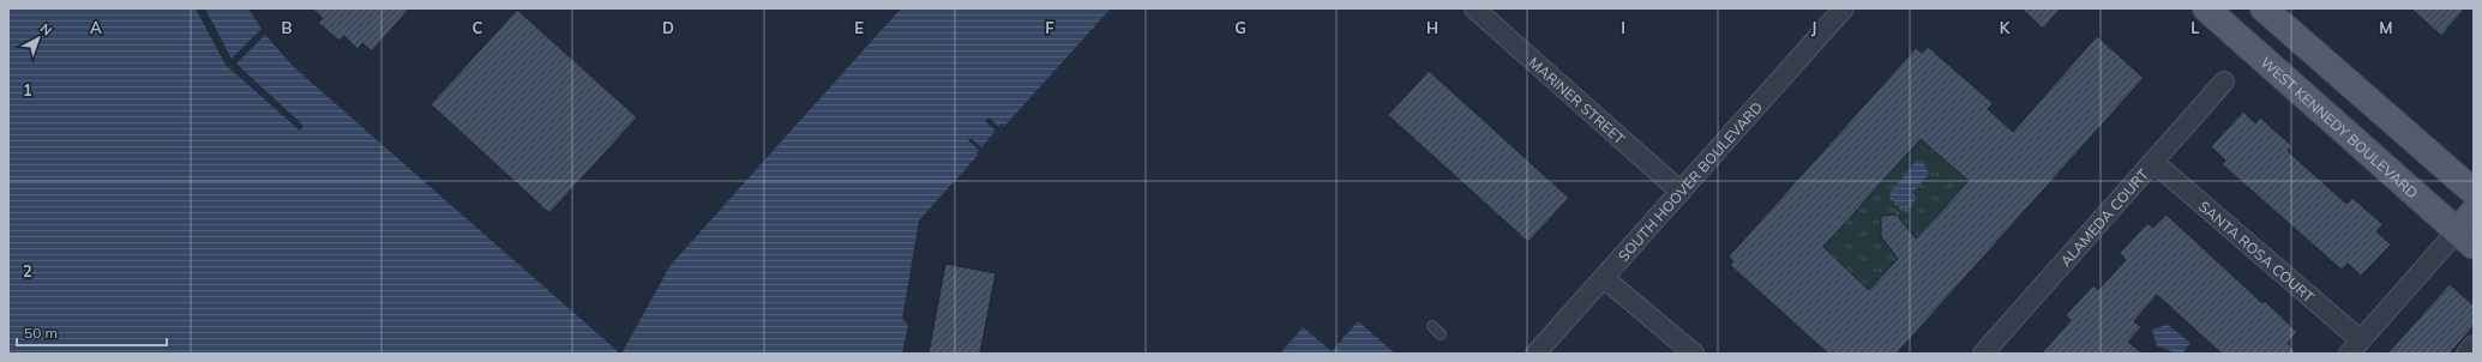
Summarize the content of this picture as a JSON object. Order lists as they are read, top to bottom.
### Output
{
  "streets": {
    "main road": ["WEST KENNEDY BOULEVARD"],
    "street": [
      "MARINER STREET",
      "SOUTH HOOVER BOULEVARD",
      "ALAMEDA COURT",
      "SANTA ROSA COURT"
    ]
  },
  "crossings": [
    ["MARINER STREET", "SOUTH HOOVER BOULEVARD"],
    ["ALAMEDA COURT", "SANTA ROSA COURT"]
  ],
  "scale_bar": "50 m",
  "north": "top right",
  "grid": {
    "columns": [
      "A",
      "B",
      "C",
      "D",
      "E",
      "F",
      "G",
      "H",
      "I",
      "J",
      "K",
      "L",
      "M"
    ],
    "rows": ["1", "2"]
  }
}
